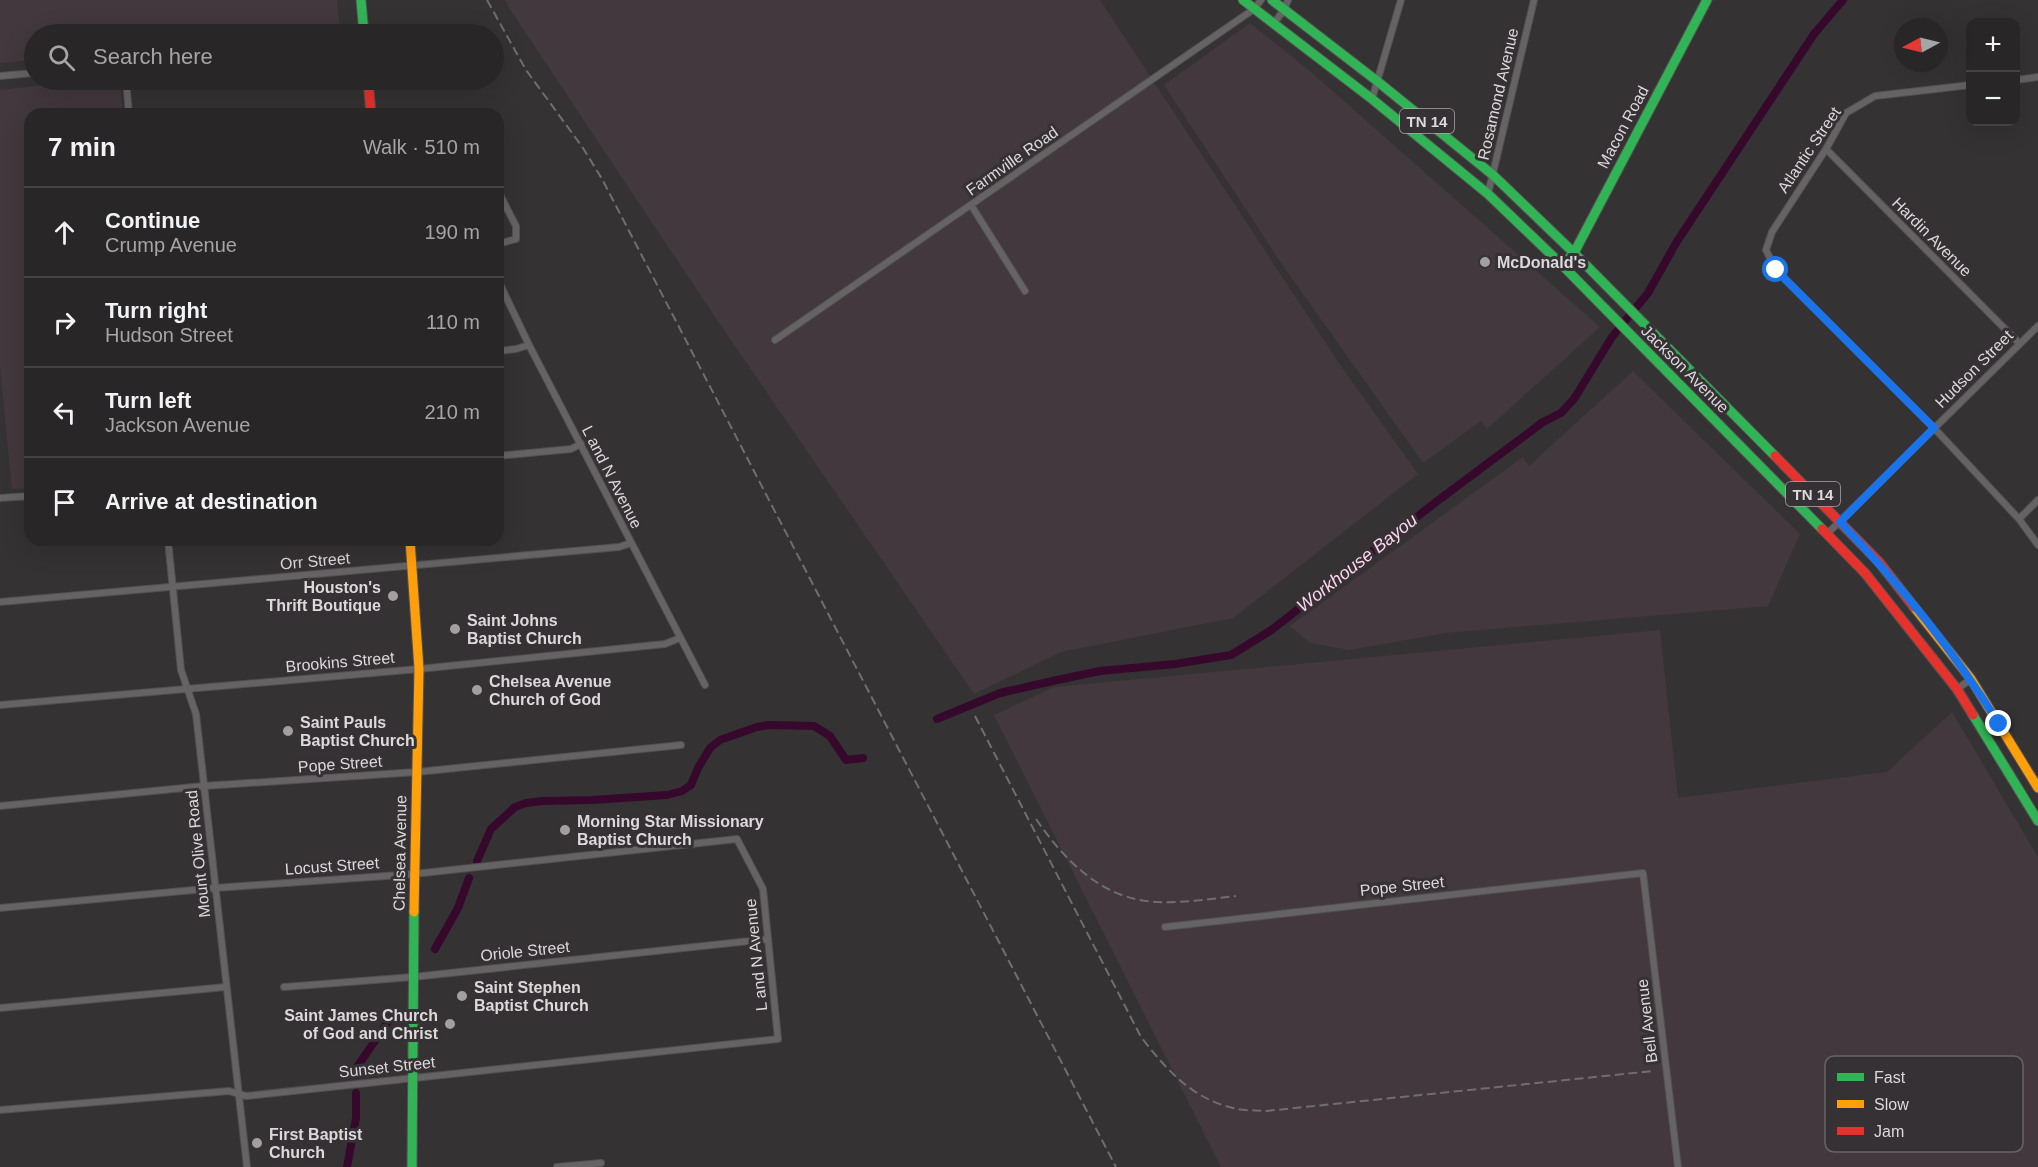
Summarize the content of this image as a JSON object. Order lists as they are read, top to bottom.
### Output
{
  "streets": {
    "main road": [
      "TN 14",
      "Macon Road",
      "Jackson Avenue",
      "Chelsea Avenue"
    ],
    "street": [
      "Rosamond Avenue",
      "Atlantic Street",
      "Farmville Road",
      "Hardin Avenue",
      "Hudson Street",
      "L and N Avenue",
      "Orr Street",
      "Brookins Street",
      "Pope Street",
      "Mount Olive Road",
      "Locust Street",
      "Oriole Street",
      "Bell Avenue",
      "Sunset Street"
    ]
  },
  "crossings": [
    ["Rosamond Avenue", "Jackson Avenue"],
    ["Macon Road", "Jackson Avenue"],
    ["Atlantic Street", "Hardin Avenue"],
    ["Atlantic Street", "Hudson Street"],
    ["Farmville Road", "Jackson Avenue"],
    ["Hardin Avenue", "Hudson Street"],
    ["Jackson Avenue", "Hudson Street"],
    ["L and N Avenue", "Orr Street"],
    ["L and N Avenue", "Brookins Street"],
    ["L and N Avenue", "Locust Street"],
    ["L and N Avenue", "Oriole Street"],
    ["L and N Avenue", "Sunset Street"],
    ["Orr Street", "Chelsea Avenue"],
    ["Orr Street", "Mount Olive Road"],
    ["Brookins Street", "Chelsea Avenue"],
    ["Brookins Street", "Mount Olive Road"],
    ["Pope Street", "Chelsea Avenue"],
    ["Pope Street", "Mount Olive Road"],
    ["Pope Street", "Bell Avenue"],
    ["Chelsea Avenue", "Locust Street"],
    ["Chelsea Avenue", "Oriole Street"],
    ["Chelsea Avenue", "Sunset Street"],
    ["Mount Olive Road", "Locust Street"],
    ["Mount Olive Road", "Sunset Street"]
  ],
  "water": ["Workhouse Bayou"],
  "places": [
    "McDonald's",
    "Houston's Thrift Boutique",
    "Saint Johns Baptist Church",
    "Chelsea Avenue Church of God",
    "Saint Pauls Baptist Church",
    "Morning Star Missionary Baptist Church",
    "Saint Stephen Baptist Church",
    "Saint James Church of God and Christ",
    "First Baptist Church"
  ],
  "legend": ["Fast", "Slow", "Jam"],
  "north": "left",
  "page": {
    "map_buttons": ["+", "−"],
    "search": "Search here",
    "heading": ["7 min", "Walk · 510 m"],
    "list": [
      ["Continue", "Crump Avenue", "190 m"],
      ["Turn right", "Hudson Street", "110 m"],
      ["Turn left", "Jackson Avenue", "210 m"],
      "Arrive at destination"
    ]
  }
}
